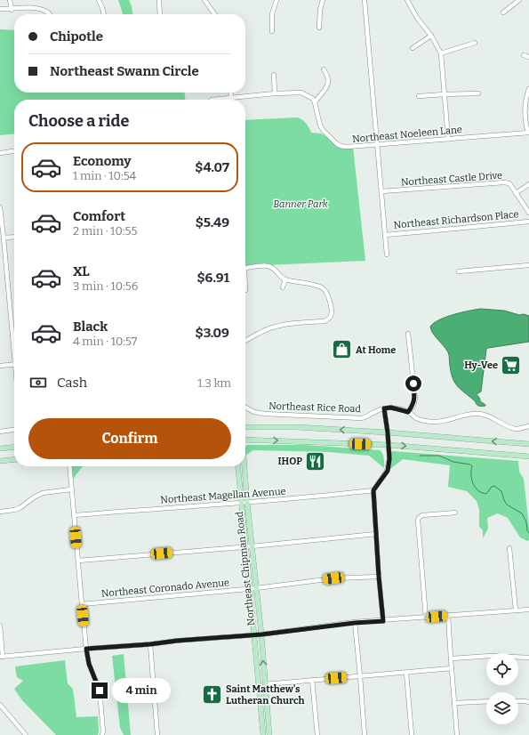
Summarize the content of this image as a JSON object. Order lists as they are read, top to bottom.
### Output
{
  "streets": {
    "main road": ["Northeast Chipman Road"],
    "street": [
      "Northeast Noeleen Lane",
      "Northeast Castle Drive",
      "Northeast Richardson Place",
      "Northeast Rice Road",
      "Northeast Magellan Avenue",
      "Northeast Coronado Avenue"
    ]
  },
  "crossings": [
    ["Northeast Magellan Avenue", "Northeast Chipman Road"],
    ["Northeast Chipman Road", "Northeast Coronado Avenue"]
  ],
  "parks": ["Banner Park"],
  "places": {
    "shop": ["At Home"],
    "supermarket": ["Hy-Vee"],
    "restaurant": ["IHOP"],
    "church": ["Saint Matthew's Lutheran Church"]
  },
  "page": {
    "banner": ["Chipotle", "Northeast Swann Circle"],
    "heading": "Choose a ride",
    "list": [
      {
        "name": "Economy",
        "note": "1 min · 10:54",
        "value": "$4.07"
      },
      {
        "name": "Comfort",
        "note": "2 min · 10:55",
        "value": "$5.49"
      },
      {
        "name": "XL",
        "note": "3 min · 10:56",
        "value": "$6.91"
      },
      {
        "name": "Black",
        "note": "4 min · 10:57",
        "value": "$3.09"
      }
    ],
    "pay": ["Cash", "1.3 km"],
    "buttons": "Confirm",
    "bubble": "4 min"
  }
}
